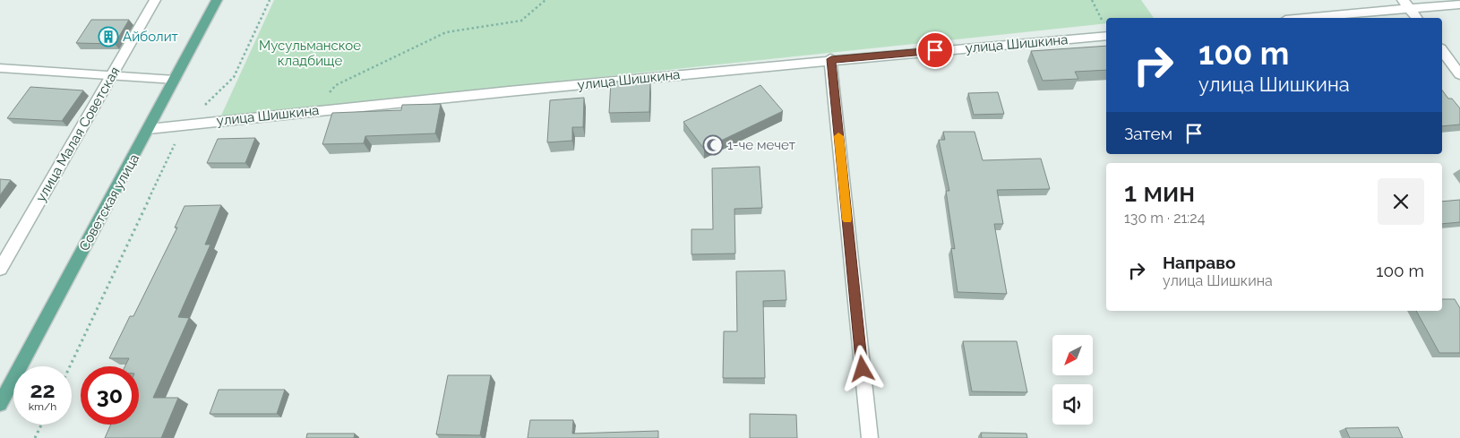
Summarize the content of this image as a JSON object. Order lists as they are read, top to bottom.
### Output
{
  "streets": {
    "main road": ["Советская улица"],
    "street": ["улица Шишкина", "улица Малая Советская"]
  },
  "crossings": [
    ["улица Шишкина", "Советская улица"]
  ],
  "parks": ["Мусульманское кладбище"],
  "places": {
    "building": ["Айболит"],
    "mosque": ["1-че мечет"]
  },
  "north": "bottom left",
  "page": {
    "turn": ["100 m", "улица Шишкина"],
    "then": "Затем",
    "heading": ["1 мин", "130 m · 21:24"],
    "list": [
      {
        "name": "Направо",
        "note": "улица Шишкина",
        "value": "100 m"
      }
    ],
    "speed": "22 km/h",
    "limit": "30"
  }
}
